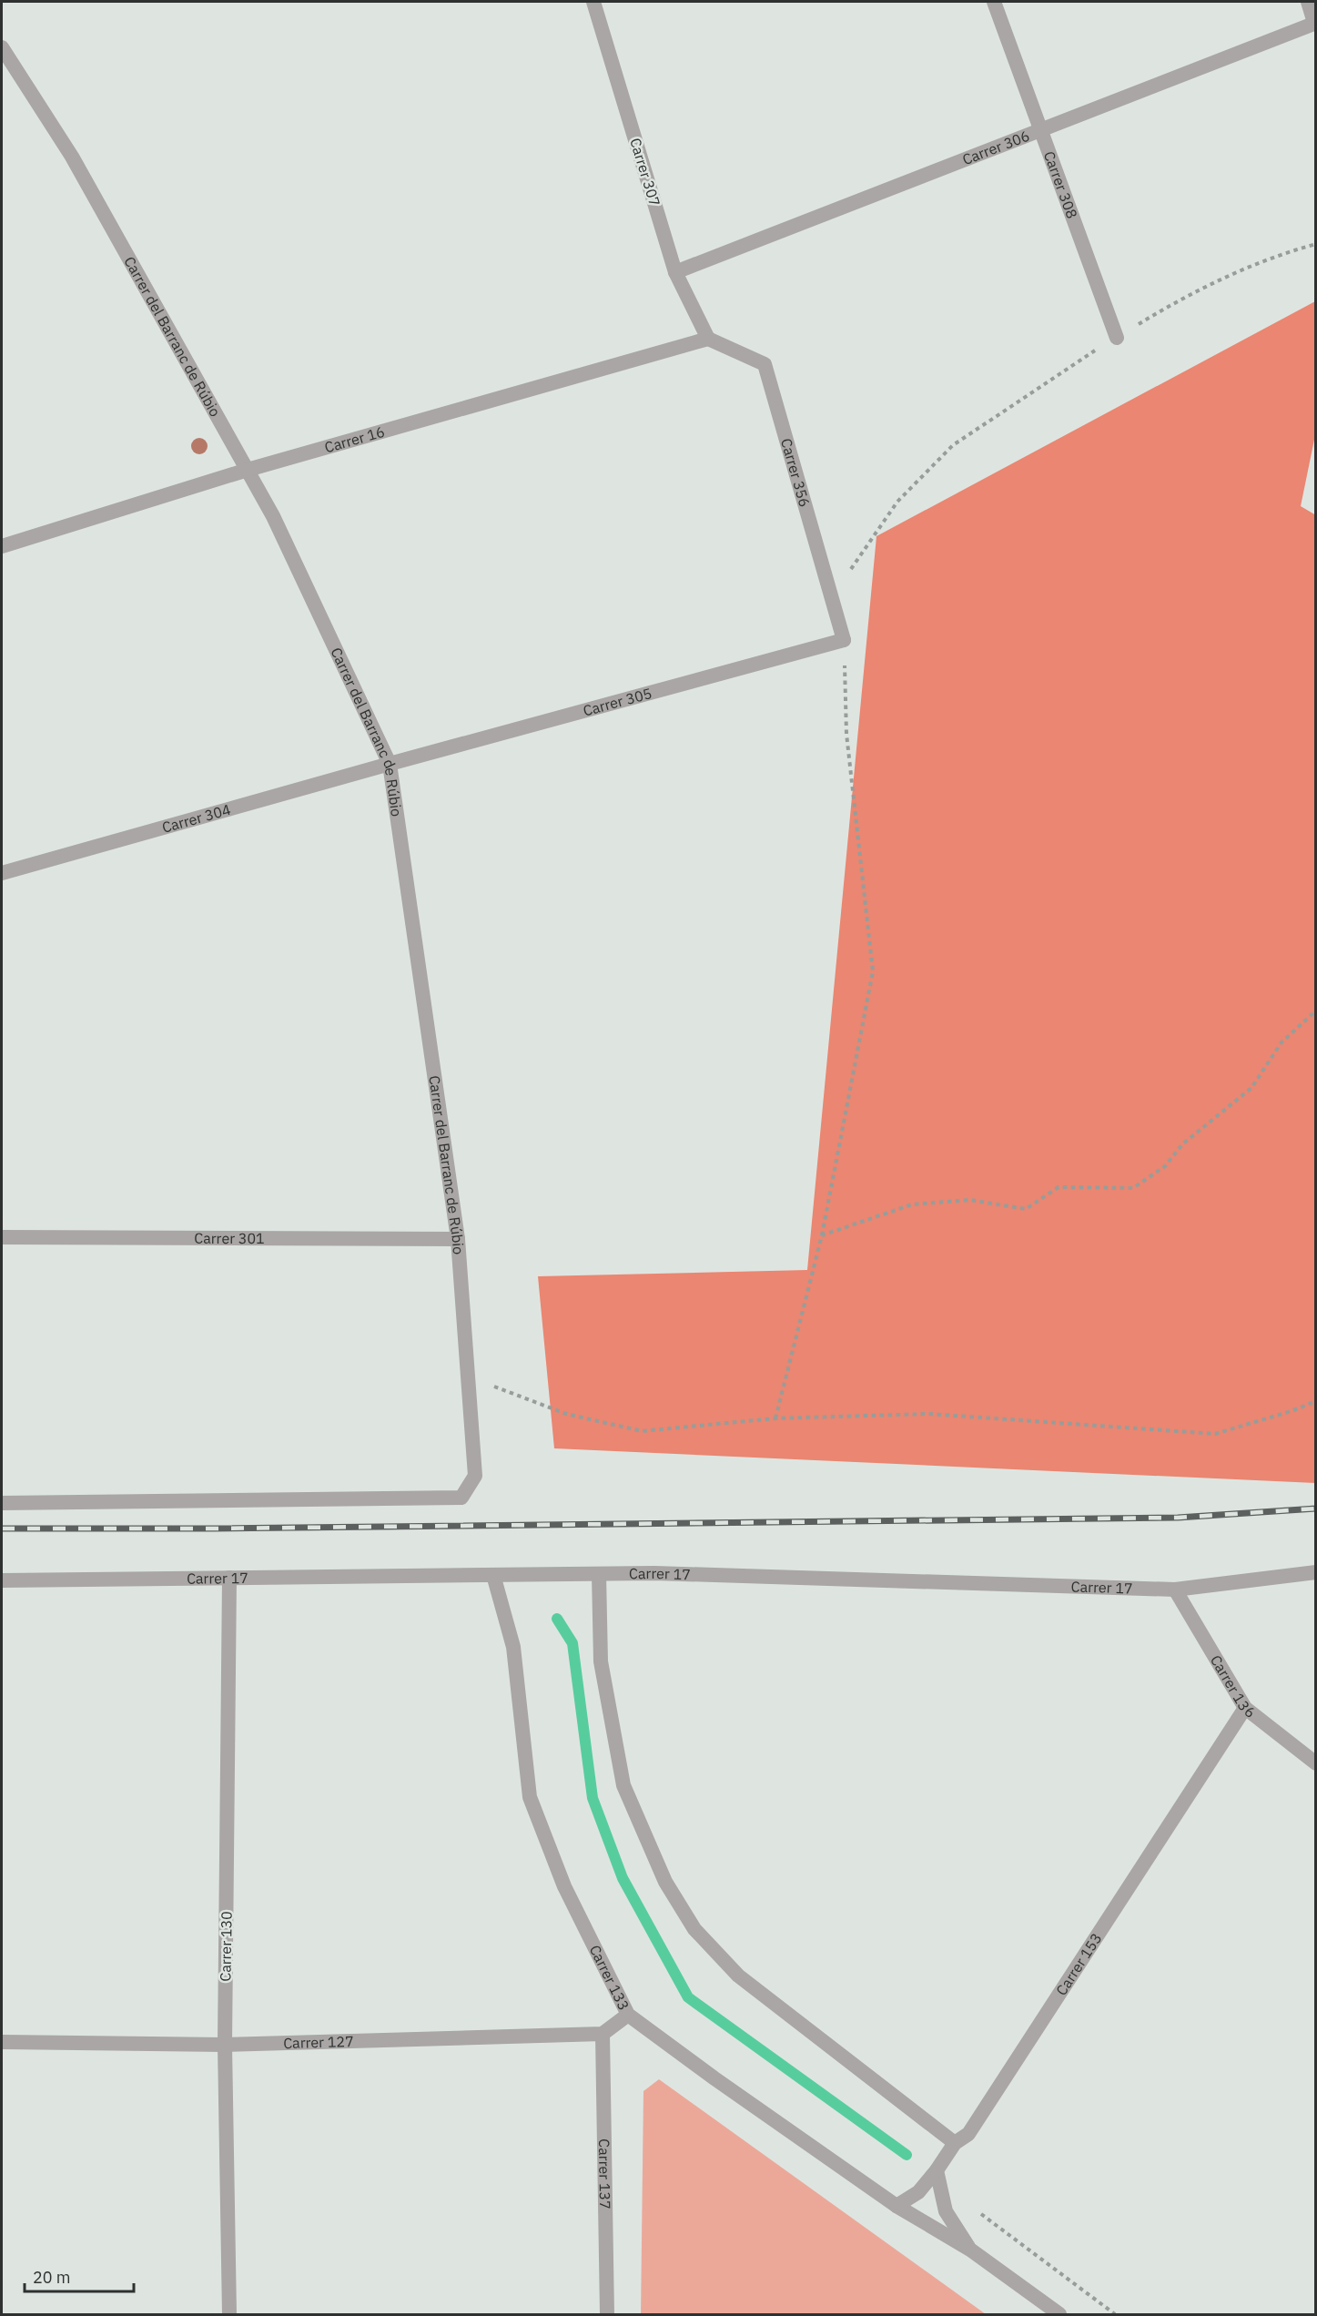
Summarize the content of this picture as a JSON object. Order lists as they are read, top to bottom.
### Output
{
  "streets": {
    "street": [
      "Carrer 306",
      "Carrer 307",
      "Carrer 308",
      "Carrer del Barranc de Rúbio",
      "Carrer 16",
      "Carrer 356",
      "Carrer 305",
      "Carrer 304",
      "Carrer 301",
      "Carrer 17",
      "Carrer 136",
      "Carrer 130",
      "Carrer 153",
      "Carrer 133",
      "Carrer 127",
      "Carrer 137"
    ]
  },
  "crossings": [
    ["Carrer 306", "Carrer 307"],
    ["Carrer 306", "Carrer 308"],
    ["Carrer 307", "Carrer 16"],
    ["Carrer 307", "Carrer 356"],
    ["Carrer del Barranc de Rúbio", "Carrer 16"],
    ["Carrer del Barranc de Rúbio", "Carrer 305"],
    ["Carrer del Barranc de Rúbio", "Carrer 304"],
    ["Carrer del Barranc de Rúbio", "Carrer 301"],
    ["Carrer 16", "Carrer 356"],
    ["Carrer 356", "Carrer 305"],
    ["Carrer 305", "Carrer 304"],
    ["Carrer 17", "Carrer 136"],
    ["Carrer 17", "Carrer 130"],
    ["Carrer 17", "Carrer 133"],
    ["Carrer 136", "Carrer 153"],
    ["Carrer 130", "Carrer 127"],
    ["Carrer 153", "Carrer 133"],
    ["Carrer 127", "Carrer 137"]
  ],
  "scale_bar": "20 m"
}
